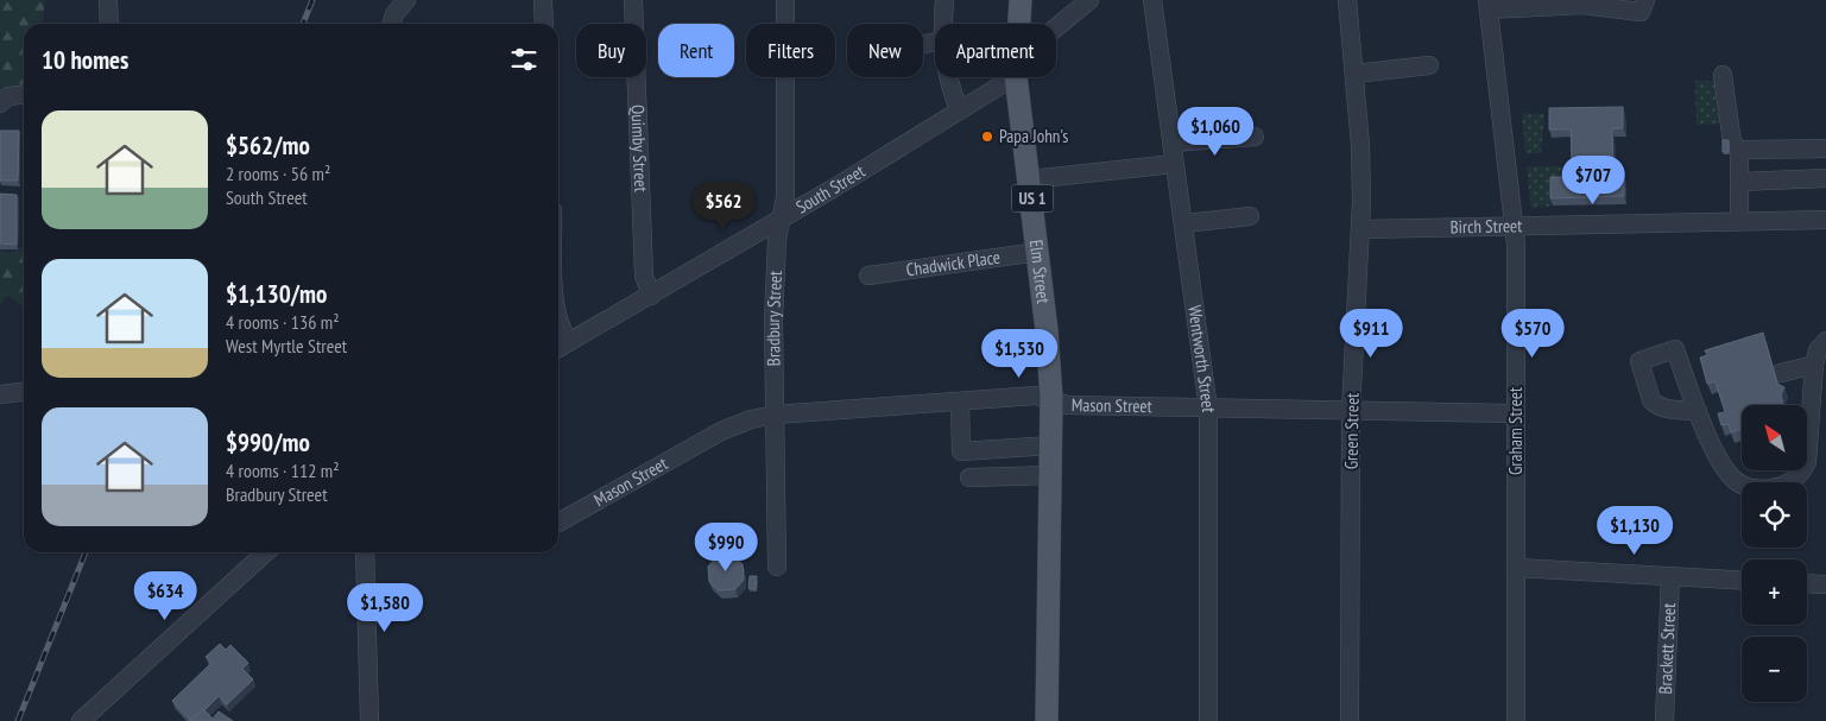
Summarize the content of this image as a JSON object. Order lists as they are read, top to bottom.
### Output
{
  "streets": {
    "main road": ["US 1", "Elm Street"],
    "street": [
      "Quimby Street",
      "South Street",
      "Birch Street",
      "Chadwick Place",
      "Bradbury Street",
      "Wentworth Street",
      "Mason Street",
      "Green Street",
      "Graham Street",
      "Brackett Street"
    ]
  },
  "crossings": [
    ["Quimby Street", "South Street"],
    ["South Street", "Bradbury Street"],
    ["Birch Street", "Green Street"],
    ["Birch Street", "Graham Street"],
    ["Chadwick Place", "Elm Street"],
    ["Elm Street", "Mason Street"],
    ["Bradbury Street", "Mason Street"],
    ["Wentworth Street", "Mason Street"],
    ["Mason Street", "Green Street"],
    ["Mason Street", "Graham Street"]
  ],
  "places": ["Papa John's"],
  "north": "top left",
  "page": {
    "chip": [
      "Buy",
      "Rent",
      "Filters",
      "New",
      "Apartment"
    ],
    "heading": "10 homes",
    "list": [
      {
        "name": "$562/mo",
        "note": "2 rooms · 56 m² · South Street"
      },
      {
        "name": "$1,130/mo",
        "note": "4 rooms · 136 m² · West Myrtle Street"
      },
      {
        "name": "$990/mo",
        "note": "4 rooms · 112 m² · Bradbury Street"
      }
    ],
    "price": [
      "$1,060",
      "$707",
      "$562",
      "$911",
      "$570",
      "$1,530",
      "$1,130",
      "$990",
      "$634",
      "$1,580"
    ],
    "map_buttons": ["+", "−"]
  }
}
